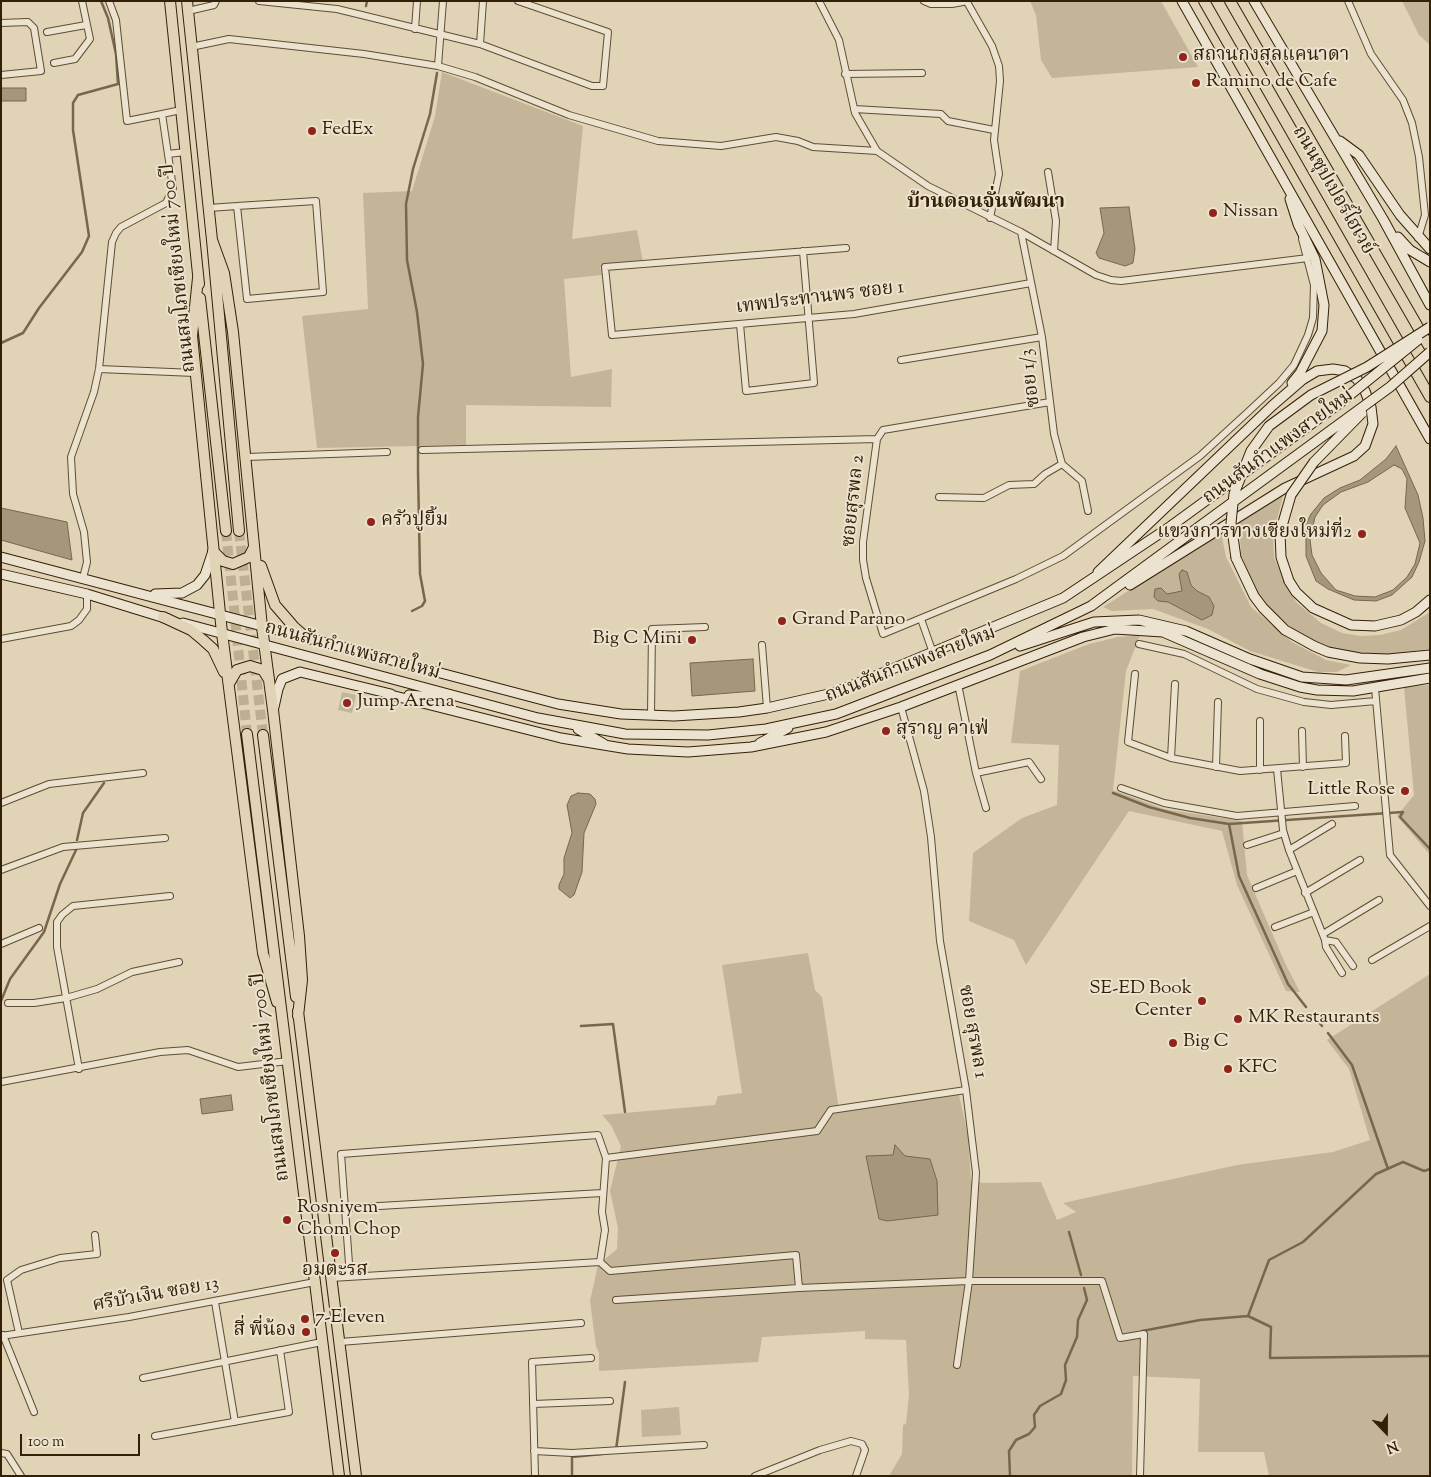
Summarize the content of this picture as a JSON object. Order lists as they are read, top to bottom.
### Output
{
  "streets": {
    "main road": ["ถนนซุปเปอร์ไฮเวย์", "ถนนสมโภชเชียงใหม่ 700 ปี", "ถนนสันกำแพงสายใหม่"],
    "street": [
      "เทพประทานพร ซอย 1",
      "ซอย 1/3",
      "ซอยสุรพล 2",
      "ซอย สุรพล 1",
      "ศรีบัวเงิน ซอย 13"
    ]
  },
  "crossings": [
    ["ถนนสมโภชเชียงใหม่ 700 ปี", "ศรีบัวเงิน ซอย 13"],
    ["เทพประทานพร ซอย 1", "ซอย 1/3"],
    ["ซอย 1/3", "ซอยสุรพล 2"]
  ],
  "districts": ["บ้านดอนจั่นพัฒนา"],
  "places": [
    "สถานกงสุลแคนาดา",
    "Ramino de Cafe",
    "FedEx",
    "Nissan",
    "ครัวปูยิ้ม",
    "แขวงการทางเชียงใหม่ที่2",
    "Grand Parano",
    "Big C Mini",
    "Jump Arena",
    "สุราญ คาเฟ่",
    "Little Rose",
    "SE-ED Book Center",
    "MK Restaurants",
    "Big C",
    "KFC",
    "Rosniyem Chom Chop",
    "อมตะรส",
    "7-Eleven",
    "สี่ พี่น้อง"
  ],
  "scale_bar": "100 m",
  "north": "bottom"
}
